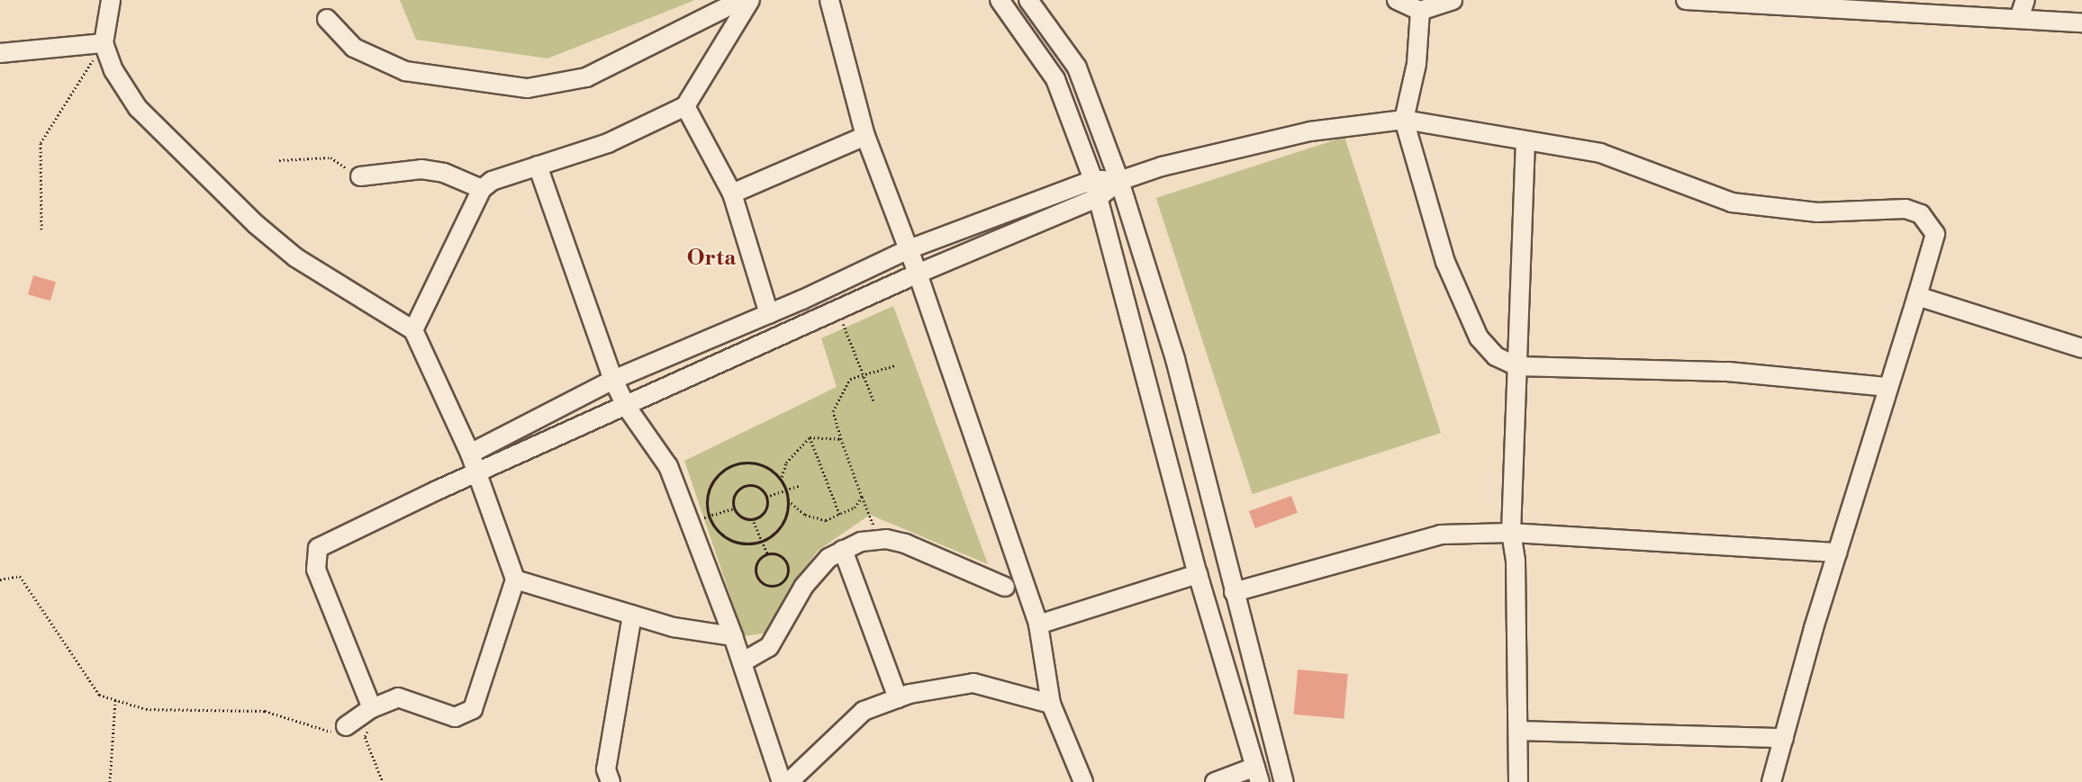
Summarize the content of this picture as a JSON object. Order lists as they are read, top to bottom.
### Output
{
  "districts": ["Orta"]
}
